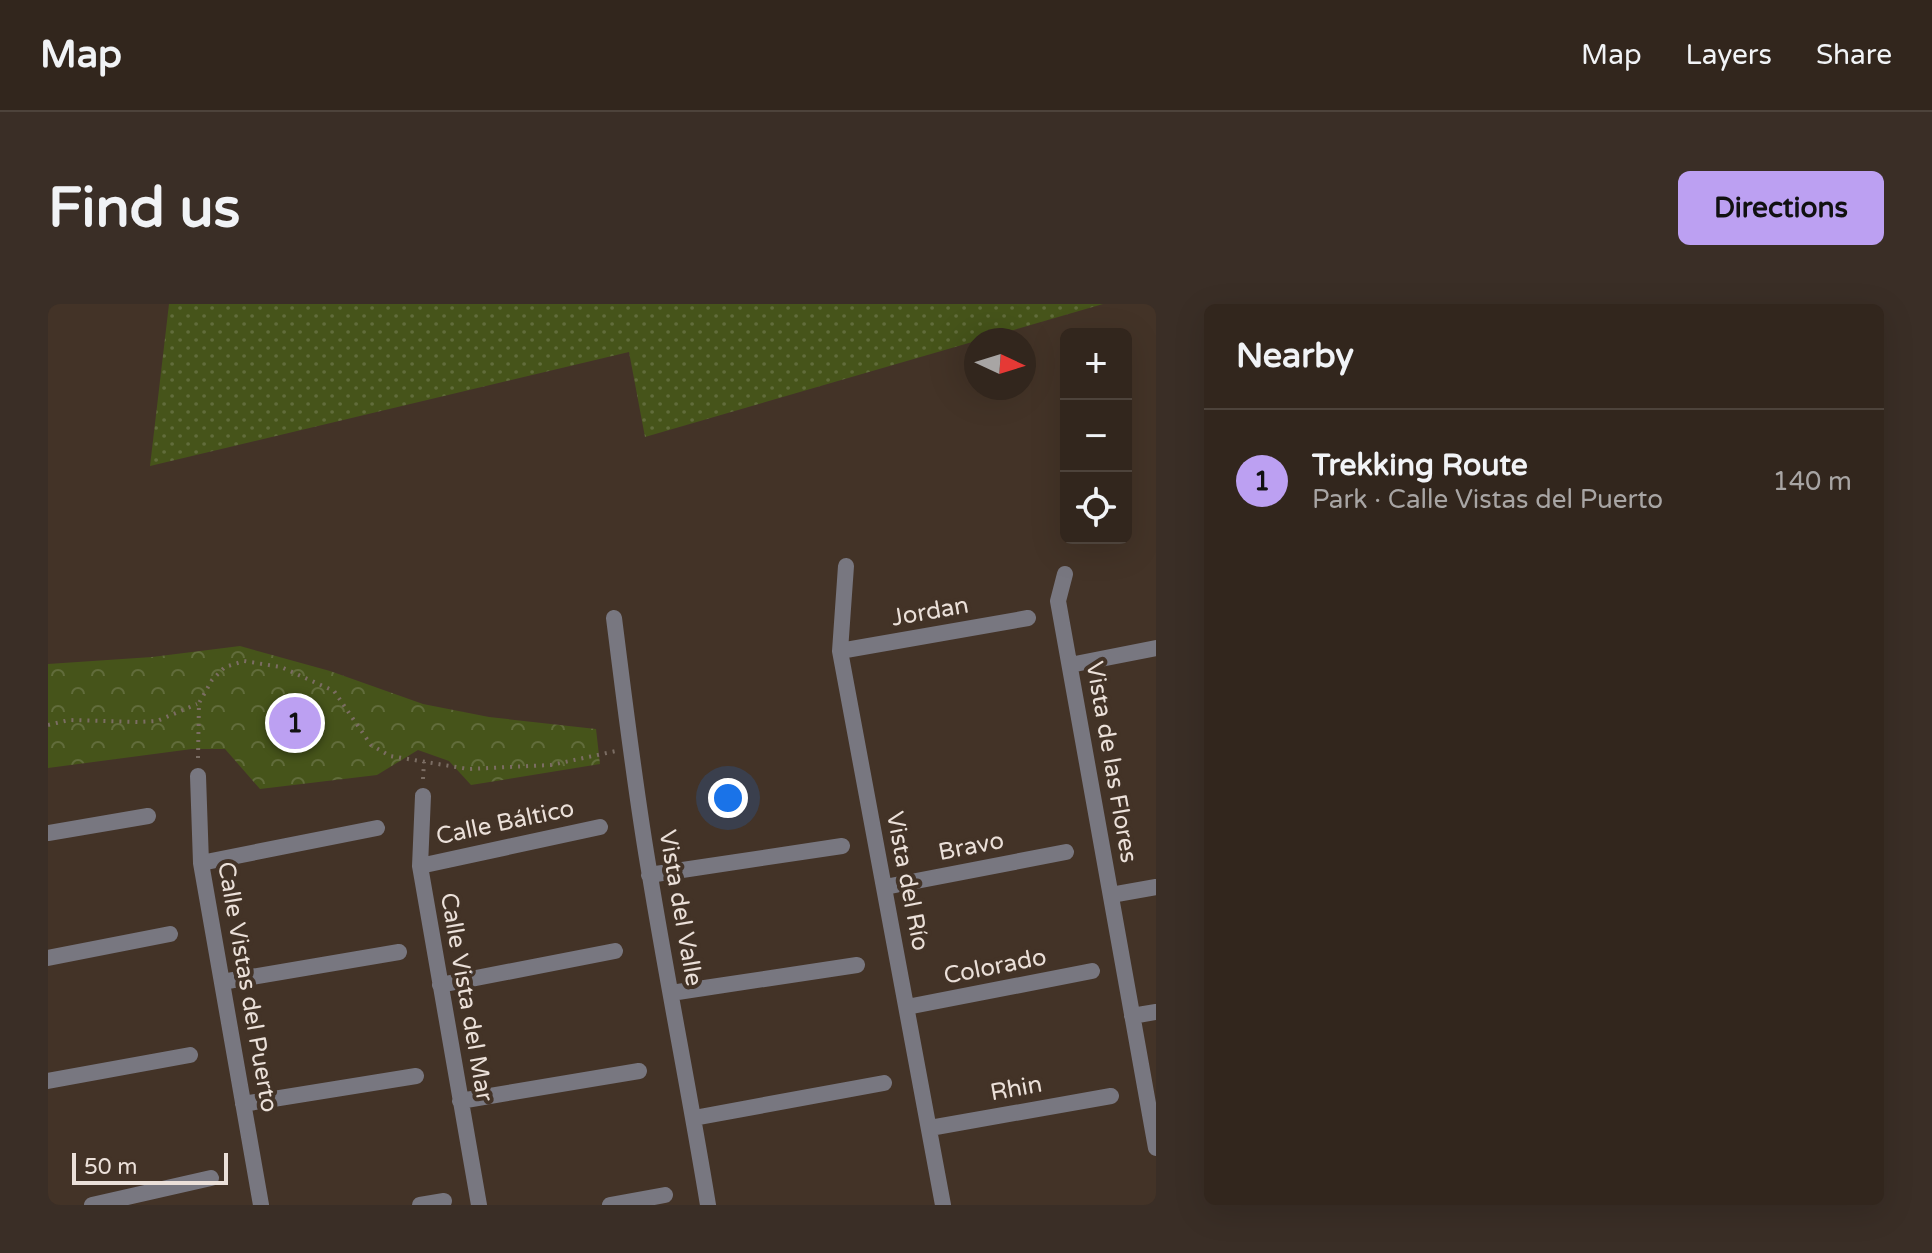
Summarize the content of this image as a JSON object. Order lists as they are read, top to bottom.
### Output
{
  "streets": {
    "street": [
      "Jordan",
      "Vista de las Flores",
      "Calle Báltico",
      "Bravo",
      "Vista del Río",
      "Vista del Valle",
      "Colorado",
      "Calle Vistas del Puerto",
      "Calle Vista del Mar",
      "Rhin"
    ]
  },
  "crossings": [
    ["Jordan", "Vista del Río"],
    ["Calle Báltico", "Calle Vista del Mar"],
    ["Bravo", "Vista del Río"],
    ["Vista del Río", "Colorado"],
    ["Vista del Río", "Rhin"]
  ],
  "scale_bar": "50 m",
  "north": "right",
  "page": {
    "header": "Map",
    "nav": ["Map", "Layers", "Share"],
    "buttons": "Directions",
    "title": "Find us",
    "heading": "Nearby",
    "map_buttons": ["+", "−"],
    "list": [
      {
        "mark": "1",
        "name": "Trekking Route",
        "note": "Park · Calle Vistas del Puerto",
        "value": "140 m"
      }
    ],
    "pins": "1",
    "scale": "50 m"
  }
}
